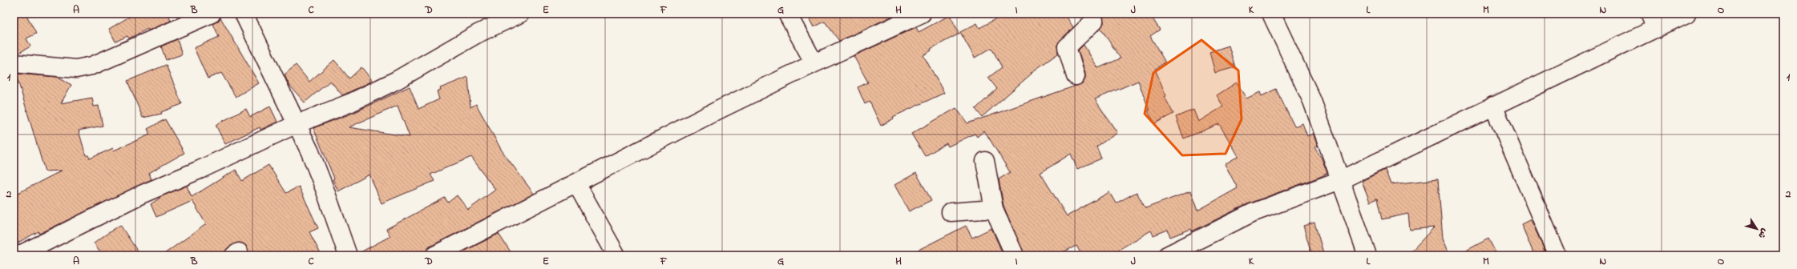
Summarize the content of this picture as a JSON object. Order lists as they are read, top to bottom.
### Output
{
  "north": "bottom right",
  "grid": {
    "columns": [
      "A",
      "B",
      "C",
      "D",
      "E",
      "F",
      "G",
      "H",
      "I",
      "J",
      "K",
      "L",
      "M",
      "N",
      "O"
    ],
    "rows": ["1", "2"]
  }
}
